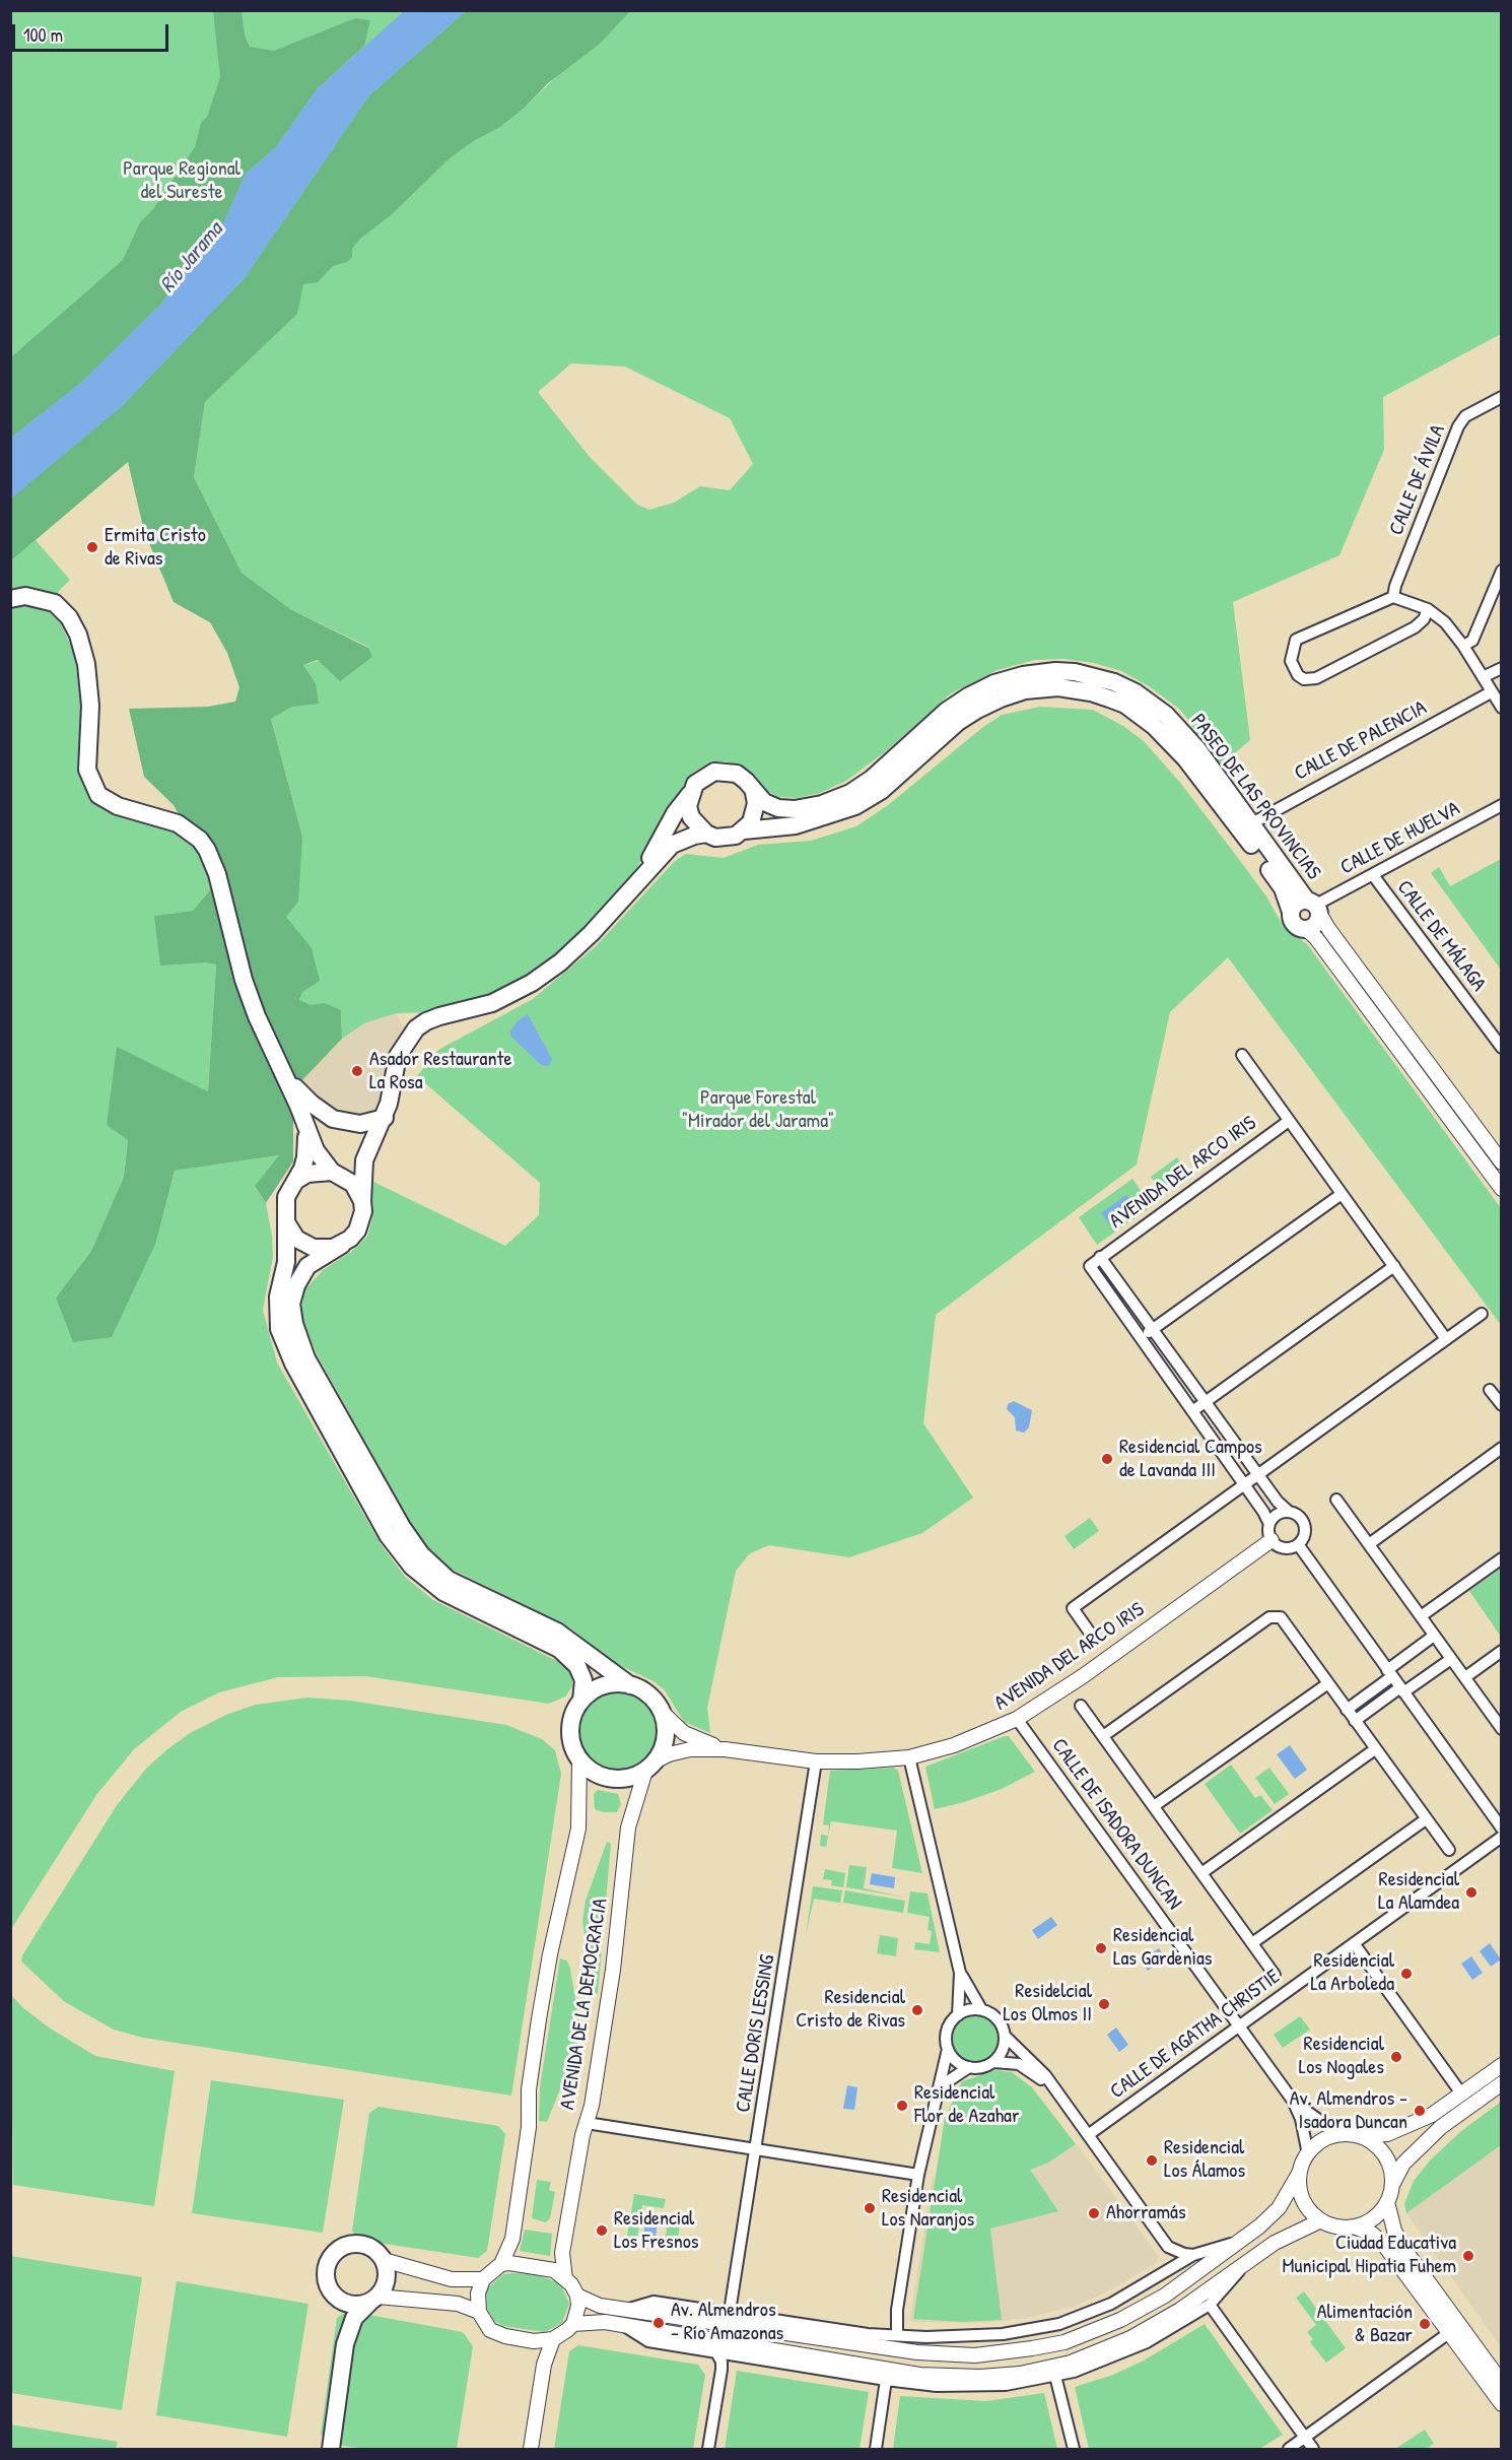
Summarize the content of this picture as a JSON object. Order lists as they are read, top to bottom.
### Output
{
  "streets": {
    "main road": ["PASEO DE LAS PROVINCIAS"],
    "street": [
      "CALLE DE ÁVILA",
      "CALLE DE PALENCIA",
      "CALLE DE HUELVA",
      "CALLE DE MÁLAGA",
      "AVENIDA DEL ARCO IRIS",
      "CALLE DE ISADORA DUNCAN",
      "AVENIDA DE LA DEMOCRACIA",
      "CALLE DORIS LESSING",
      "CALLE DE AGATHA CHRISTIE"
    ]
  },
  "crossings": [
    ["CALLE DE PALENCIA", "PASEO DE LAS PROVINCIAS"],
    ["PASEO DE LAS PROVINCIAS", "CALLE DE HUELVA"],
    ["CALLE DE HUELVA", "CALLE DE MÁLAGA"],
    ["AVENIDA DEL ARCO IRIS", "CALLE DE ISADORA DUNCAN"],
    ["AVENIDA DEL ARCO IRIS", "AVENIDA DE LA DEMOCRACIA"],
    ["AVENIDA DEL ARCO IRIS", "CALLE DORIS LESSING"],
    ["CALLE DE ISADORA DUNCAN", "CALLE DE AGATHA CHRISTIE"]
  ],
  "water": ["Río Jarama"],
  "parks": ["Parque Regional del Sureste", "Parque Forestal \"Mirador del Jarama\""],
  "places": [
    "Ermita Cristo de Rivas",
    "Asador Restaurante La Rosa",
    "Residencial Campos de Lavanda III",
    "Residencial La Alamdea",
    "Residencial Las Gardenias",
    "Residencial La Arboleda",
    "Residelcial Los Olmos II",
    "Residencial Cristo de Rivas",
    "Residencial Los Nogales",
    "Residencial Flor de Azahar",
    "Av. Almendros - Isadora Duncan",
    "Residencial Los Álamos",
    "Residencial Los Naranjos",
    "Ahorramás",
    "Residencial Los Fresnos",
    "Ciudad Educativa Municipal Hipatia Fuhem",
    "Av. Almendros - Río Amazonas",
    "Alimentación & Bazar"
  ],
  "scale_bar": "100 m"
}
